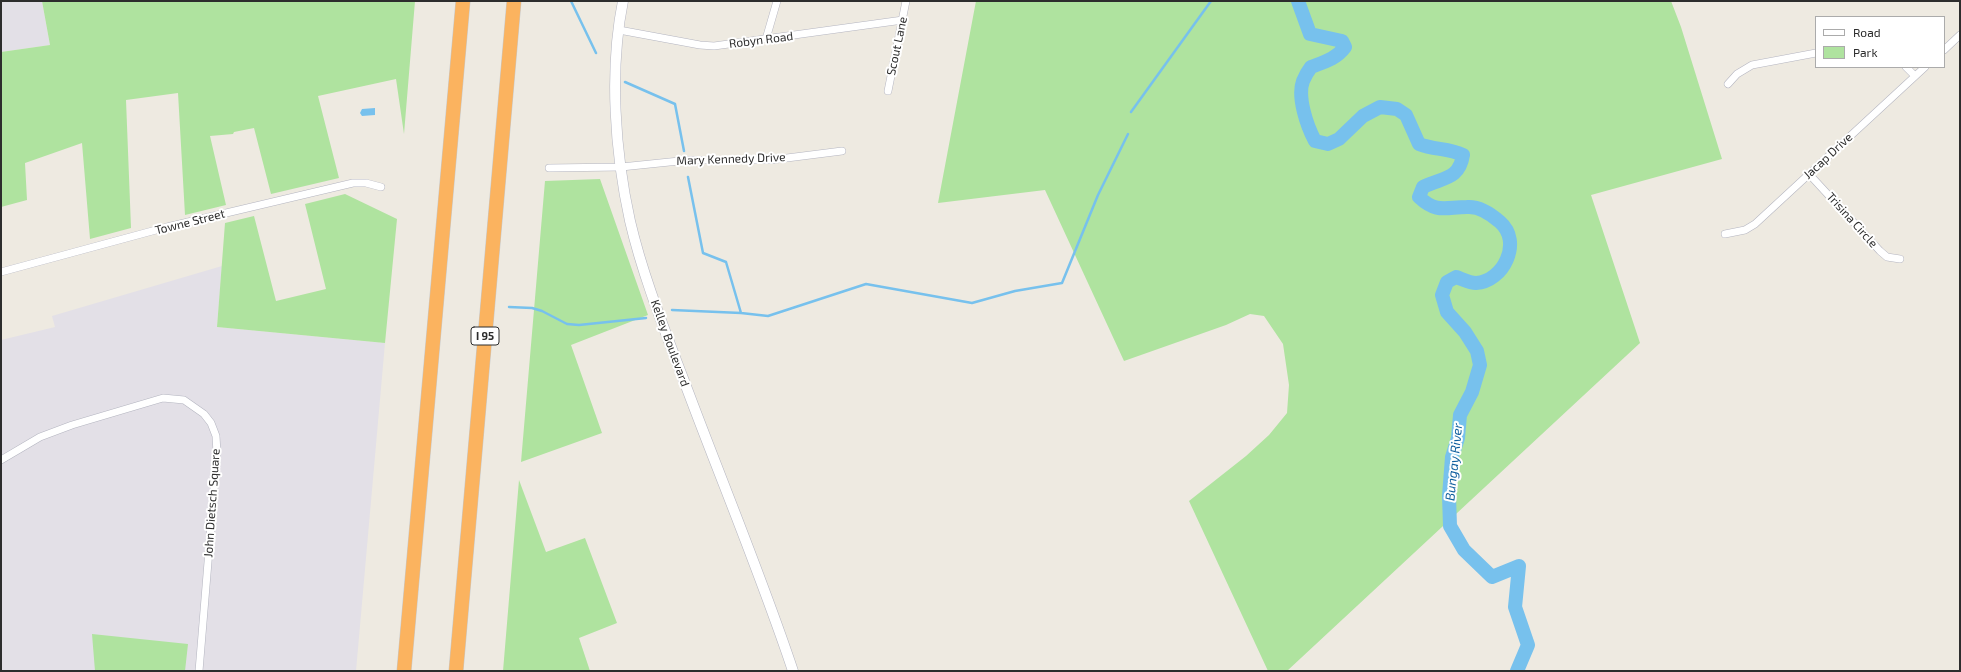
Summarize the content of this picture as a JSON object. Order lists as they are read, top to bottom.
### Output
{
  "streets": {
    "highway": ["I 95"],
    "main road": ["Kelley Boulevard"],
    "street": [
      "Robyn Road",
      "Scout Lane",
      "Jacap Drive",
      "Mary Kennedy Drive",
      "Trisina Circle",
      "Towne Street",
      "John Dietsch Square"
    ]
  },
  "crossings": [
    ["Robyn Road", "Scout Lane"],
    ["Robyn Road", "Kelley Boulevard"],
    ["Jacap Drive", "Trisina Circle"],
    ["Mary Kennedy Drive", "Kelley Boulevard"]
  ],
  "water": ["Bungay River"],
  "legend": ["Road", "Park"]
}
